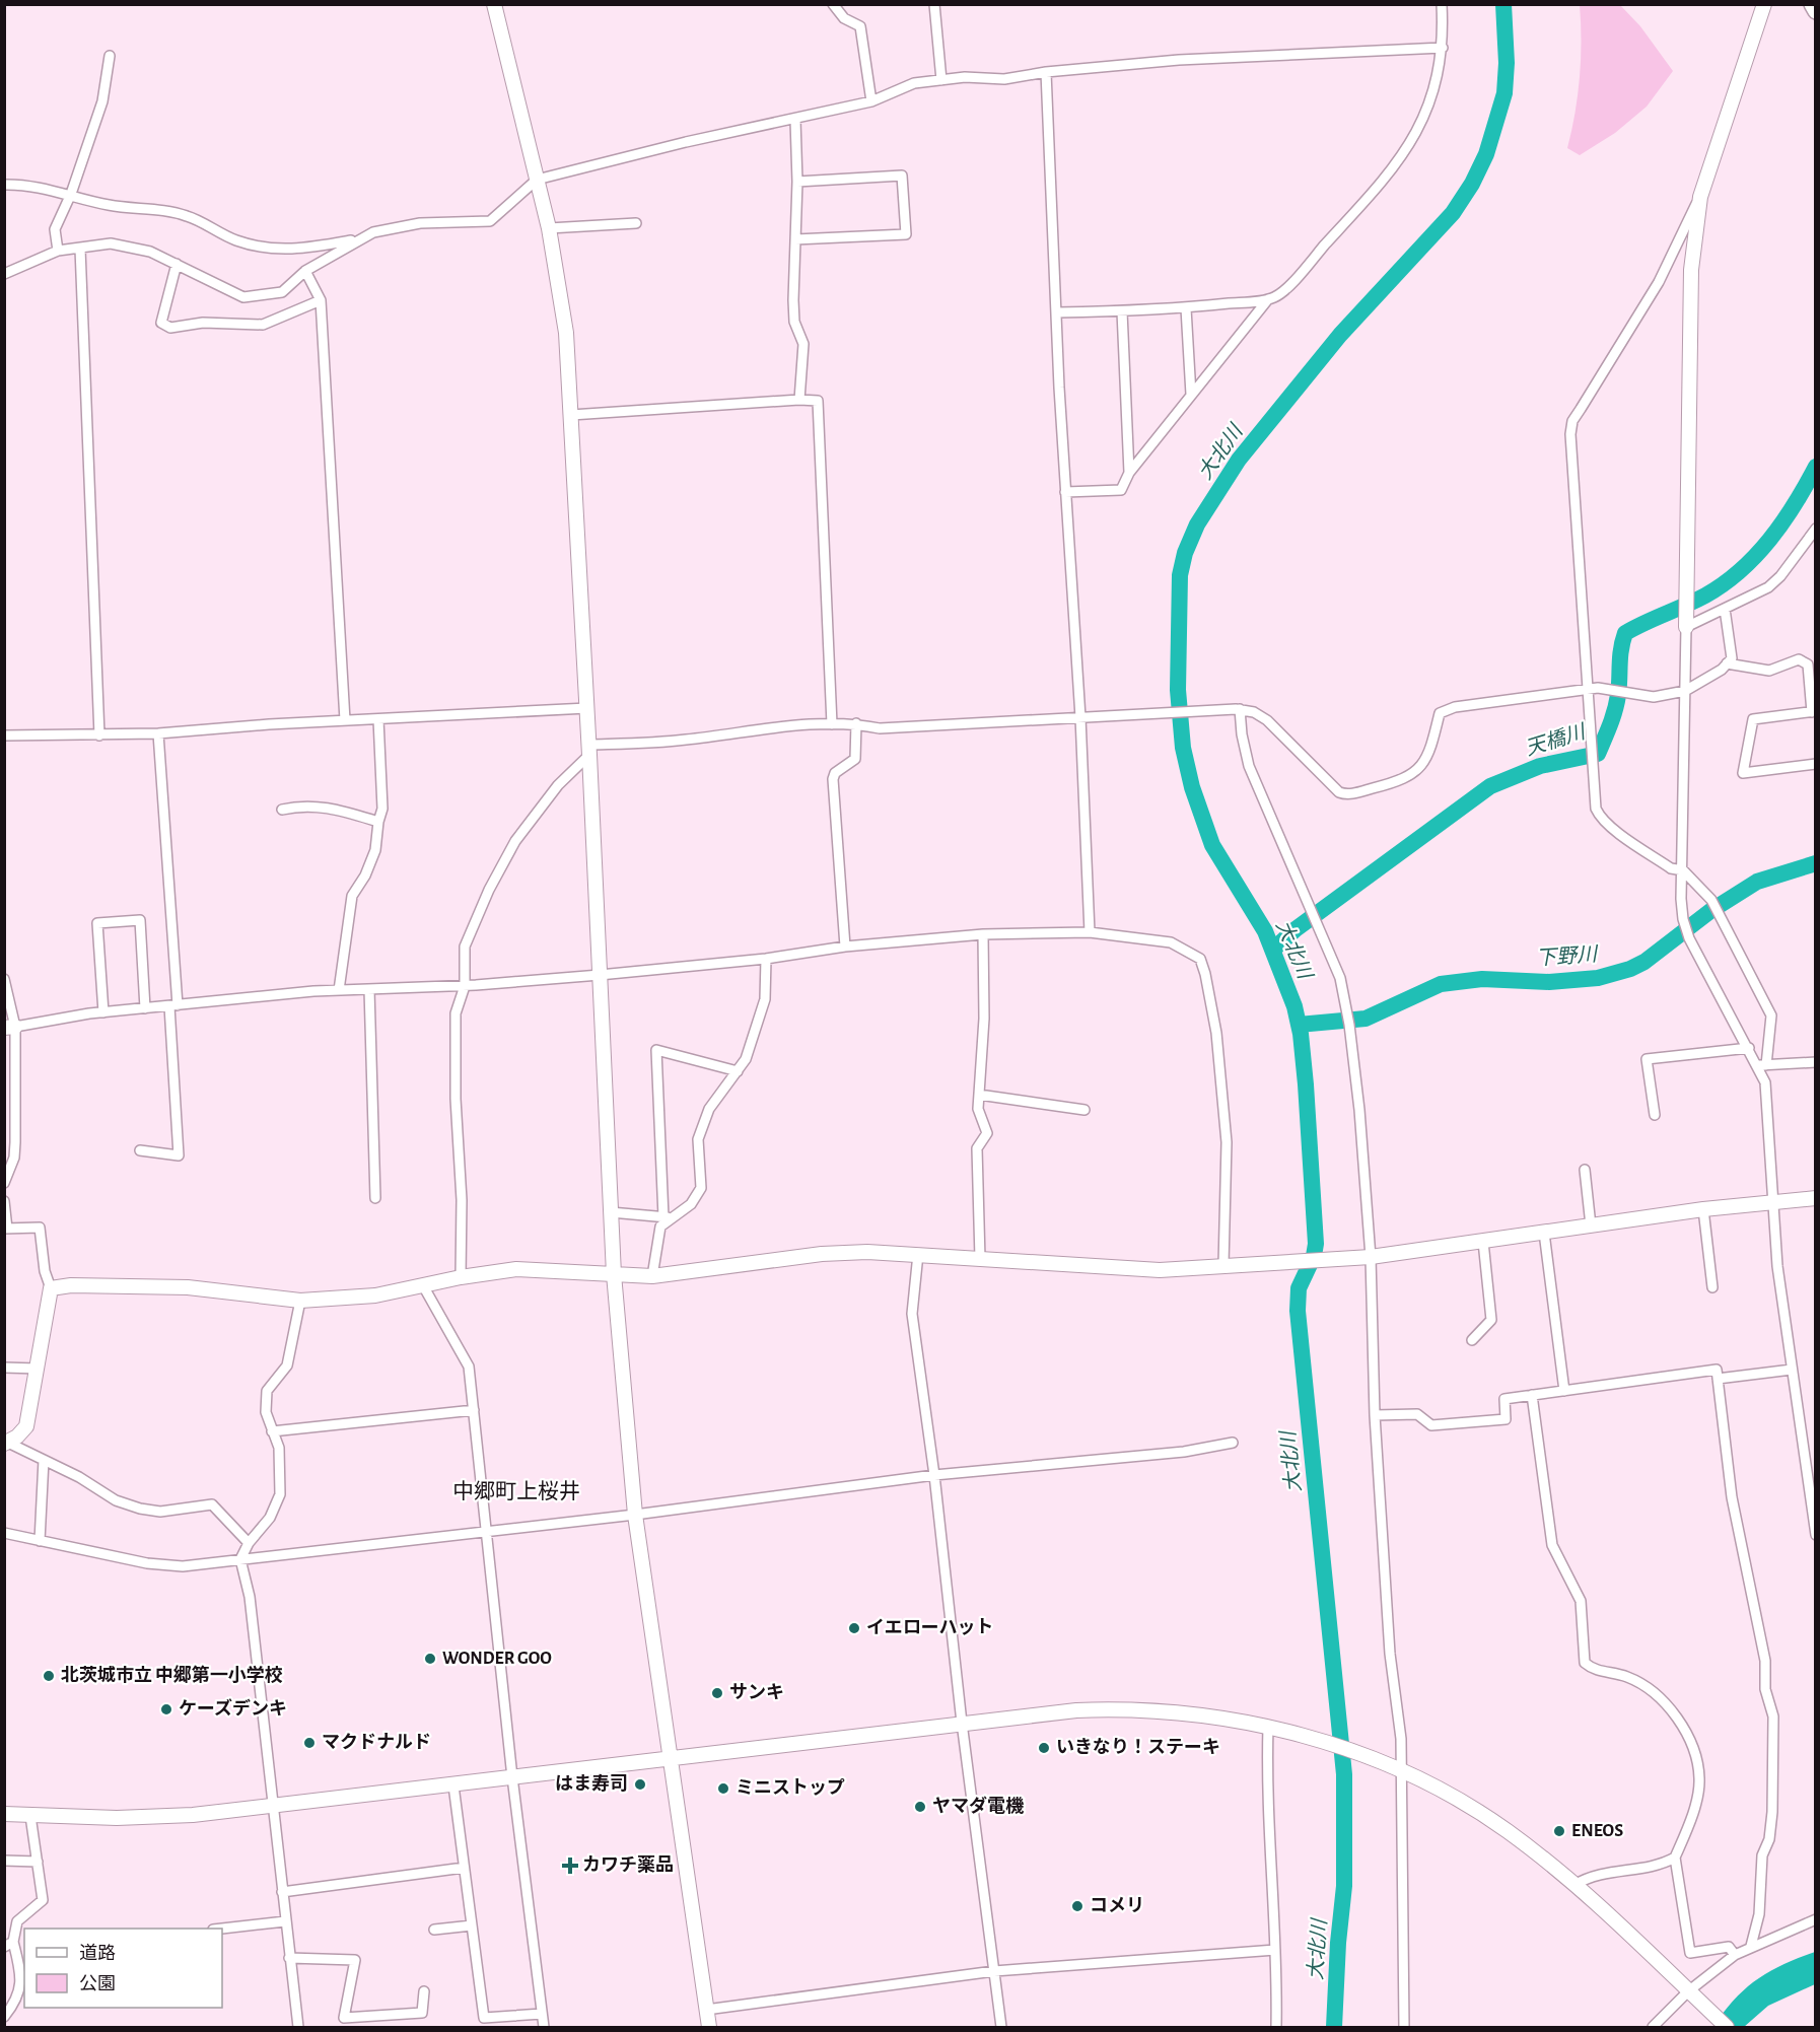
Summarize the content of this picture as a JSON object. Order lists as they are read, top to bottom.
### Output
{
  "districts": ["中郷町上桜井"],
  "water": ["大北川", "天橋川", "下野川"],
  "places": {
    "other": [
      "イエローハット",
      "WONDER GOO",
      "北茨城市立 中郷第一小学校",
      "サンキ",
      "ケーズデンキ",
      "マクドナルド",
      "いきなり！ステーキ",
      "はま寿司",
      "ミニストップ",
      "ヤマダ電機",
      "ENEOS",
      "コメリ"
    ],
    "health": ["カワチ薬品"]
  },
  "legend": ["道路", "公園"]
}
